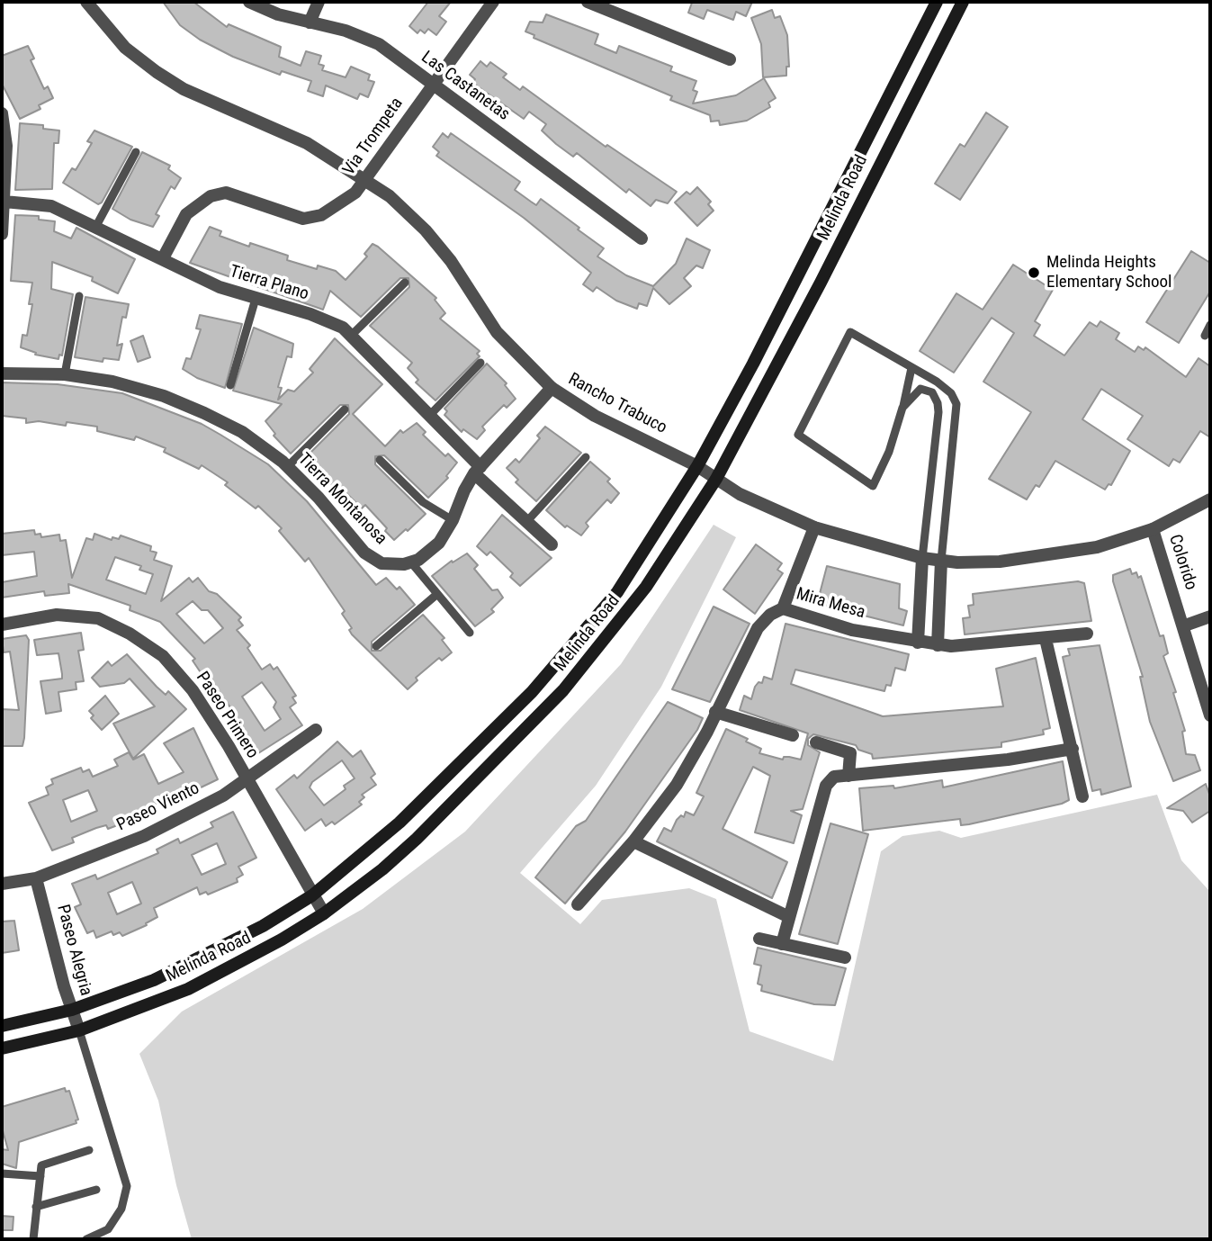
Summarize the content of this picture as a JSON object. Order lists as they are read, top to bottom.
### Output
{
  "streets": {
    "main road": ["Melinda Road"],
    "street": [
      "Las Castanetas",
      "Via Trompeta",
      "Tierra Plano",
      "Rancho Trabuco",
      "Tierra Montanosa",
      "Colorido",
      "Mira Mesa",
      "Paseo Primero",
      "Paseo Viento",
      "Paseo Alegria"
    ]
  },
  "crossings": [
    ["Las Castanetas", "Via Trompeta"],
    ["Via Trompeta", "Tierra Plano"],
    ["Via Trompeta", "Rancho Trabuco"],
    ["Melinda Road", "Rancho Trabuco"],
    ["Melinda Road", "Paseo Primero"],
    ["Melinda Road", "Paseo Alegria"],
    ["Rancho Trabuco", "Colorido"],
    ["Paseo Primero", "Paseo Viento"],
    ["Paseo Viento", "Paseo Alegria"]
  ],
  "places": ["Melinda Heights Elementary School"]
}
